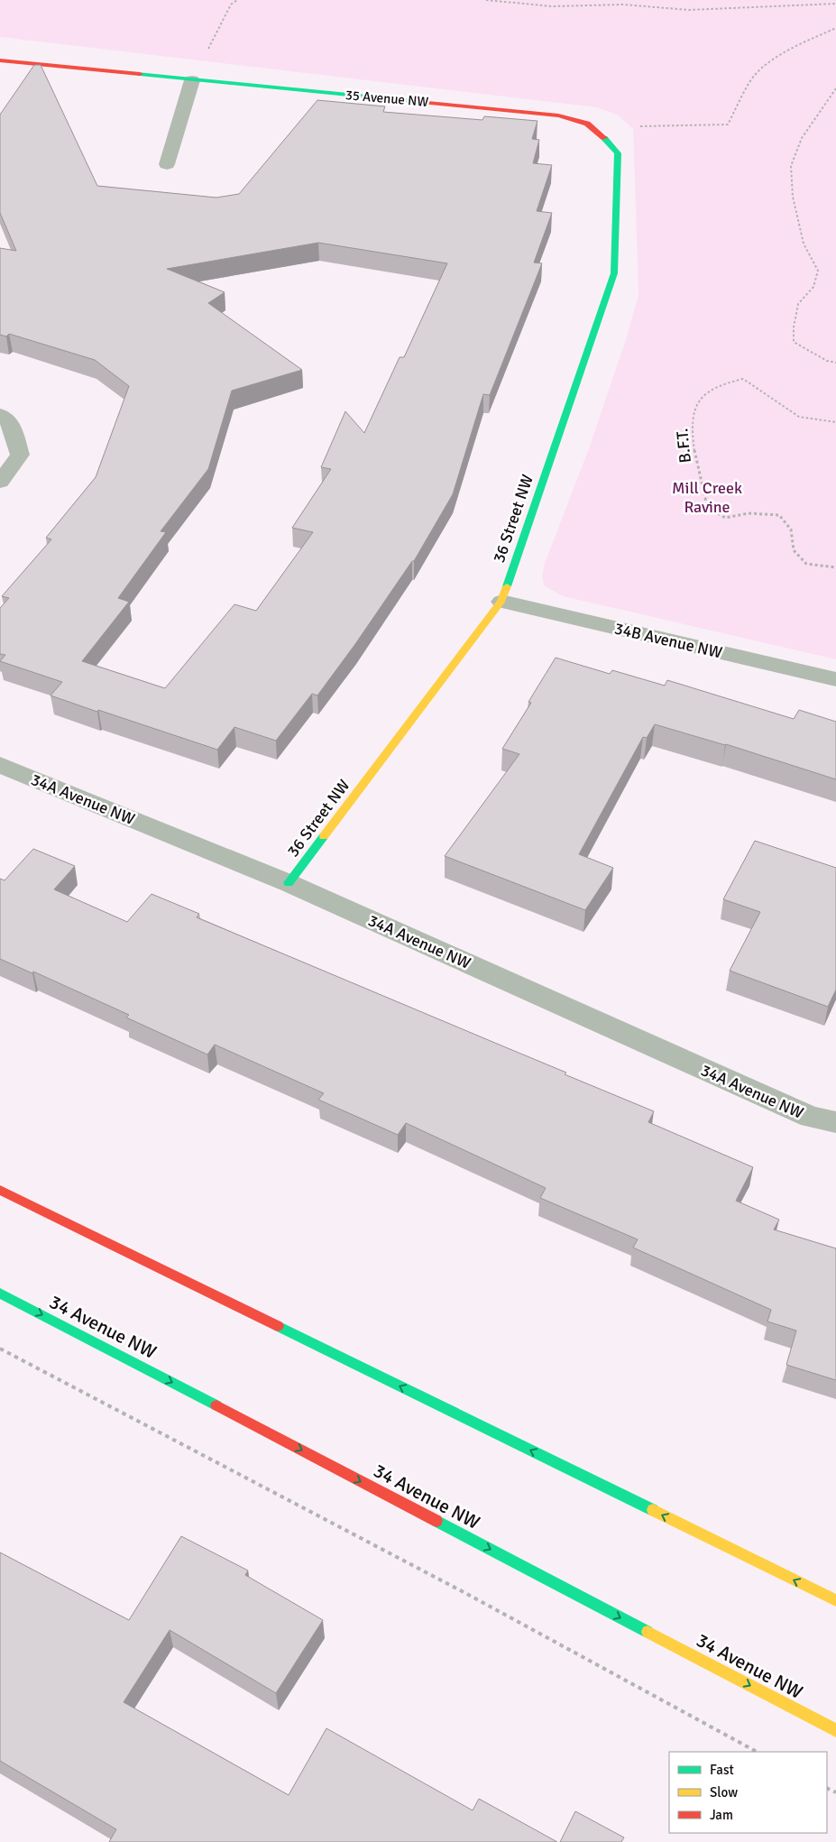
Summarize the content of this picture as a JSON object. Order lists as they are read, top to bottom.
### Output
{
  "streets": {
    "street": [
      "35 Avenue NW",
      "36 Street NW",
      "34B Avenue NW",
      "34A Avenue NW",
      "34 Avenue NW"
    ],
    "path": ["B.F.T."]
  },
  "crossings": [
    ["35 Avenue NW", "36 Street NW"],
    ["36 Street NW", "34B Avenue NW"],
    ["36 Street NW", "34A Avenue NW"]
  ],
  "one_way": ["34 Avenue NW"],
  "parks": ["Mill Creek Ravine"],
  "legend": ["Fast", "Slow", "Jam"]
}
